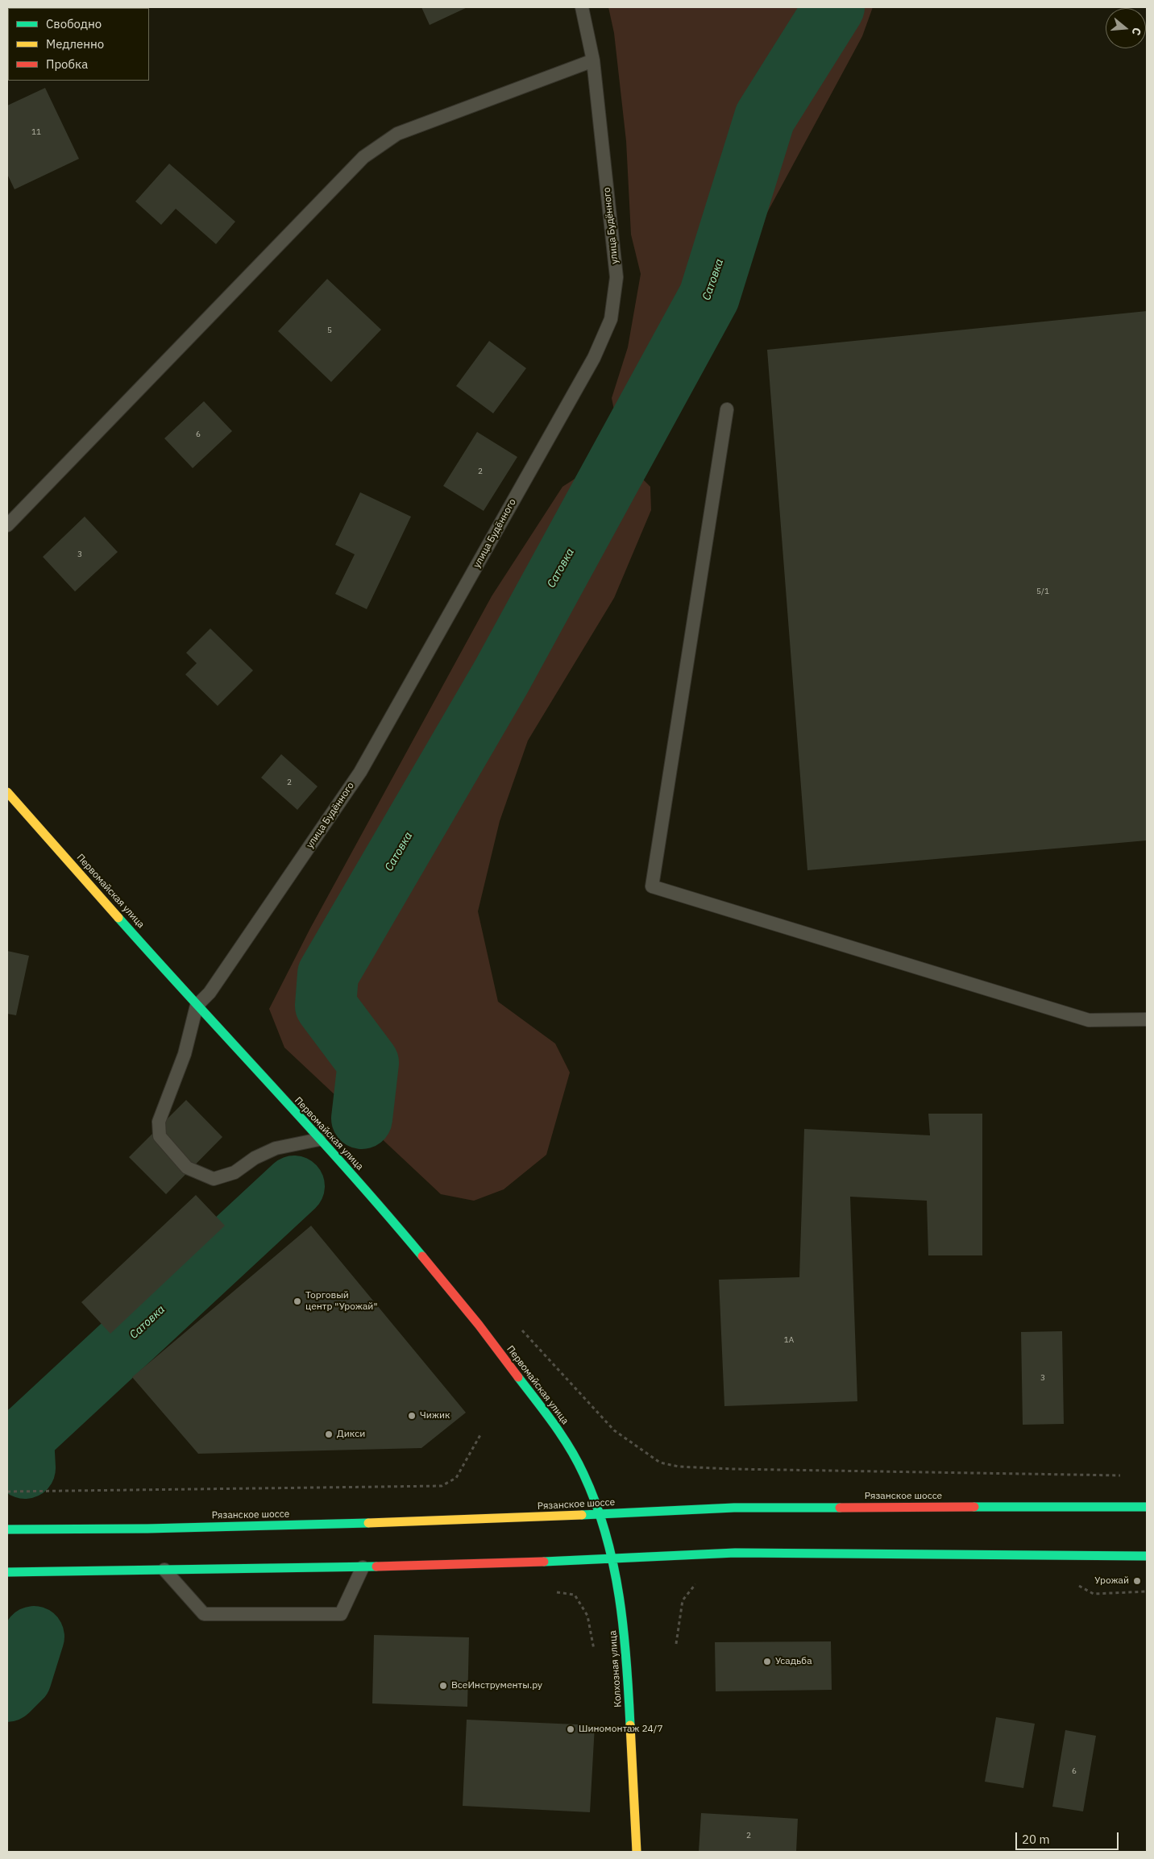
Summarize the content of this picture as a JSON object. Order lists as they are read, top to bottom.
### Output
{
  "streets": {
    "main road": ["Первомайская улица", "Рязанское шоссе", "Колхозная улица"],
    "lane": ["улица Будённого"]
  },
  "crossings": [
    ["улица Будённого", "Первомайская улица"],
    ["Первомайская улица", "Рязанское шоссе"],
    ["Первомайская улица", "Колхозная улица"]
  ],
  "water": ["Сатовка"],
  "places": [
    "Торговый центр \"Урожай\"",
    "Чижик",
    "Дикси",
    "Урожай",
    "Усадьба",
    "ВсеИнструменты.ру",
    "Шиномонтаж 24/7"
  ],
  "house_numbers": [
    "11",
    "5",
    "6",
    "2",
    "3",
    "5/1",
    "2",
    "1А",
    "3",
    "6",
    "2"
  ],
  "legend": ["Свободно", "Медленно", "Пробка"],
  "scale_bar": "20 m",
  "north": "right"
}
